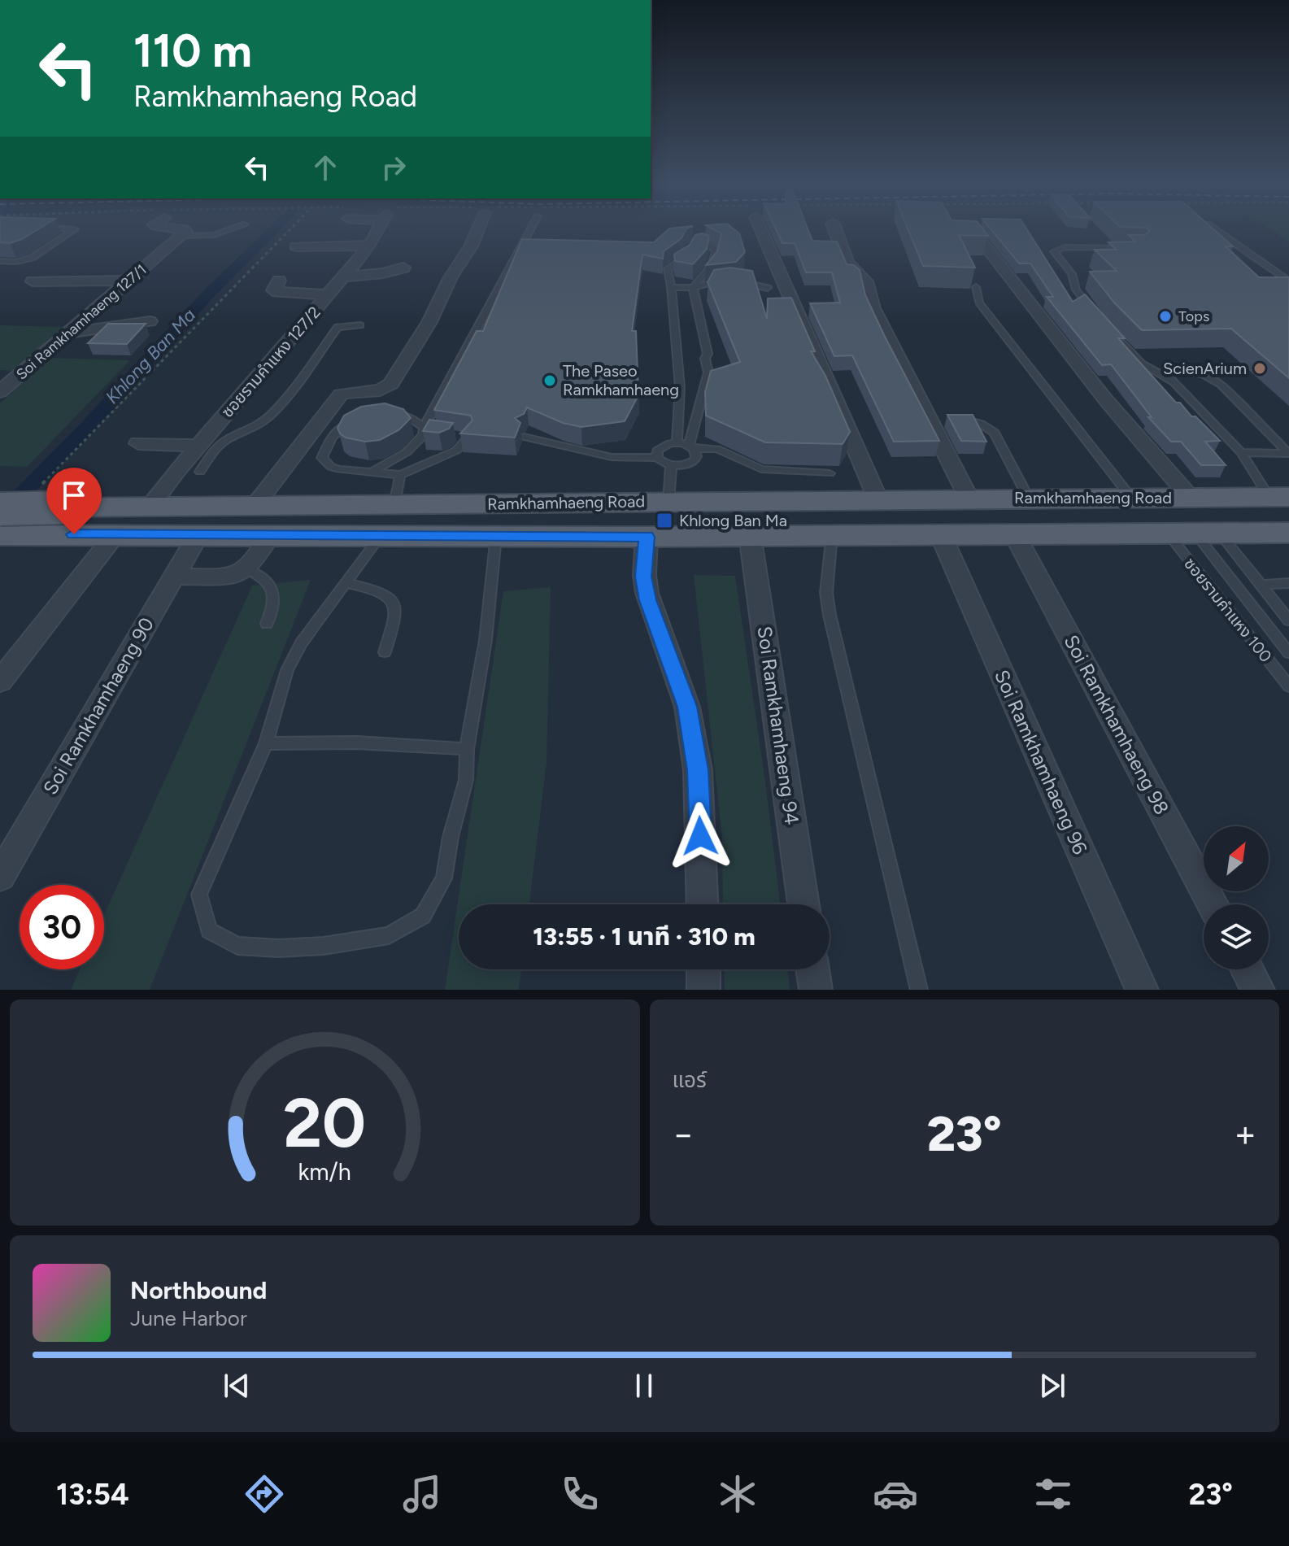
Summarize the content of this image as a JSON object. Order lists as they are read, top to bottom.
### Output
{
  "streets": {
    "main road": ["Ramkhamhaeng Road"],
    "street": [
      "Soi Ramkhamhaeng 127/1",
      "ซอยรามคำแหง 127/2",
      "Soi Ramkhamhaeng 90",
      "Soi Ramkhamhaeng 98",
      "Soi Ramkhamhaeng 94",
      "Soi Ramkhamhaeng 96"
    ],
    "lane": ["ซอยรามคำแหง 100"]
  },
  "crossings": [
    ["ซอยรามคำแหง 127/2", "Ramkhamhaeng Road"],
    ["Ramkhamhaeng Road", "ซอยรามคำแหง 100"],
    ["Ramkhamhaeng Road", "Soi Ramkhamhaeng 90"],
    ["Ramkhamhaeng Road", "Soi Ramkhamhaeng 98"],
    ["Ramkhamhaeng Road", "Soi Ramkhamhaeng 94"],
    ["Ramkhamhaeng Road", "Soi Ramkhamhaeng 96"]
  ],
  "water": ["Khlong Ban Ma"],
  "places": {
    "other": ["Tops", "ScienArium", "The Paseo Ramkhamhaeng"],
    "transit": ["Khlong Ban Ma"]
  },
  "north": "top right",
  "page": {
    "turn": ["110 m", "Ramkhamhaeng Road"],
    "limit": "30",
    "trip": "13:55 · 1 นาที · 310 m",
    "tile": "แอร์",
    "heat": ["−", "23°", "+"],
    "song": ["Northbound", "June Harbor"],
    "tabs": ["13:54", "23°"],
    "gauge": ["20", "km/h"]
  }
}
